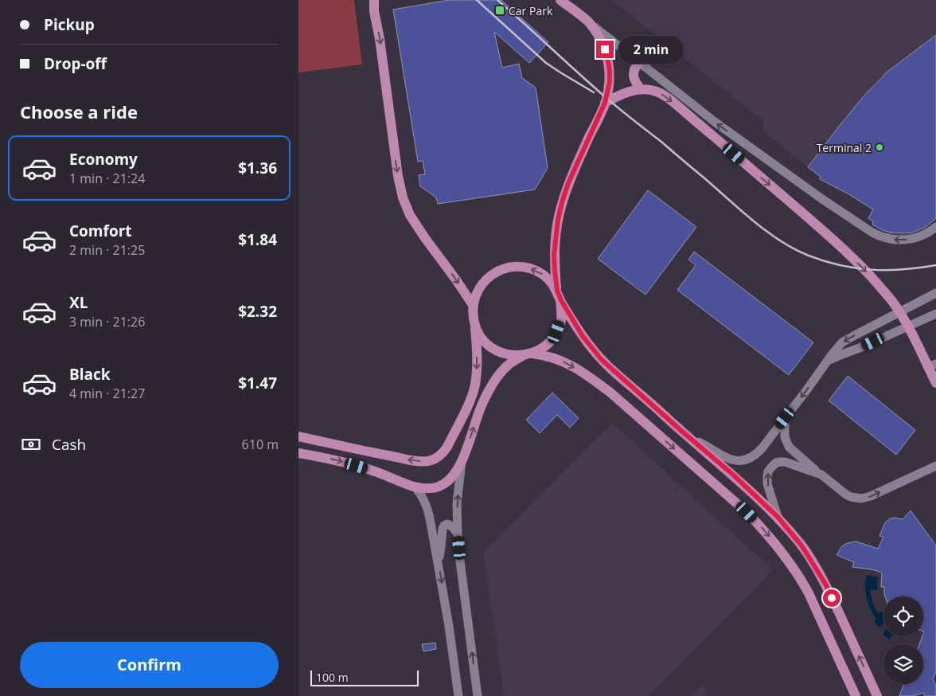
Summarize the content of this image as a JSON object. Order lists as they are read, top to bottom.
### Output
{
  "places": {
    "transit": ["Car Park"],
    "other": ["Terminal 2"]
  },
  "scale_bar": "100 m",
  "page": {
    "banner": ["Pickup", "Drop-off"],
    "bubble": "2 min",
    "heading": "Choose a ride",
    "list": [
      {
        "name": "Economy",
        "note": "1 min · 21:24",
        "value": "$1.36"
      },
      {
        "name": "Comfort",
        "note": "2 min · 21:25",
        "value": "$1.84"
      },
      {
        "name": "XL",
        "note": "3 min · 21:26",
        "value": "$2.32"
      },
      {
        "name": "Black",
        "note": "4 min · 21:27",
        "value": "$1.47"
      }
    ],
    "pay": ["Cash", "610 m"],
    "buttons": "Confirm",
    "scale": "100 m"
  }
}
